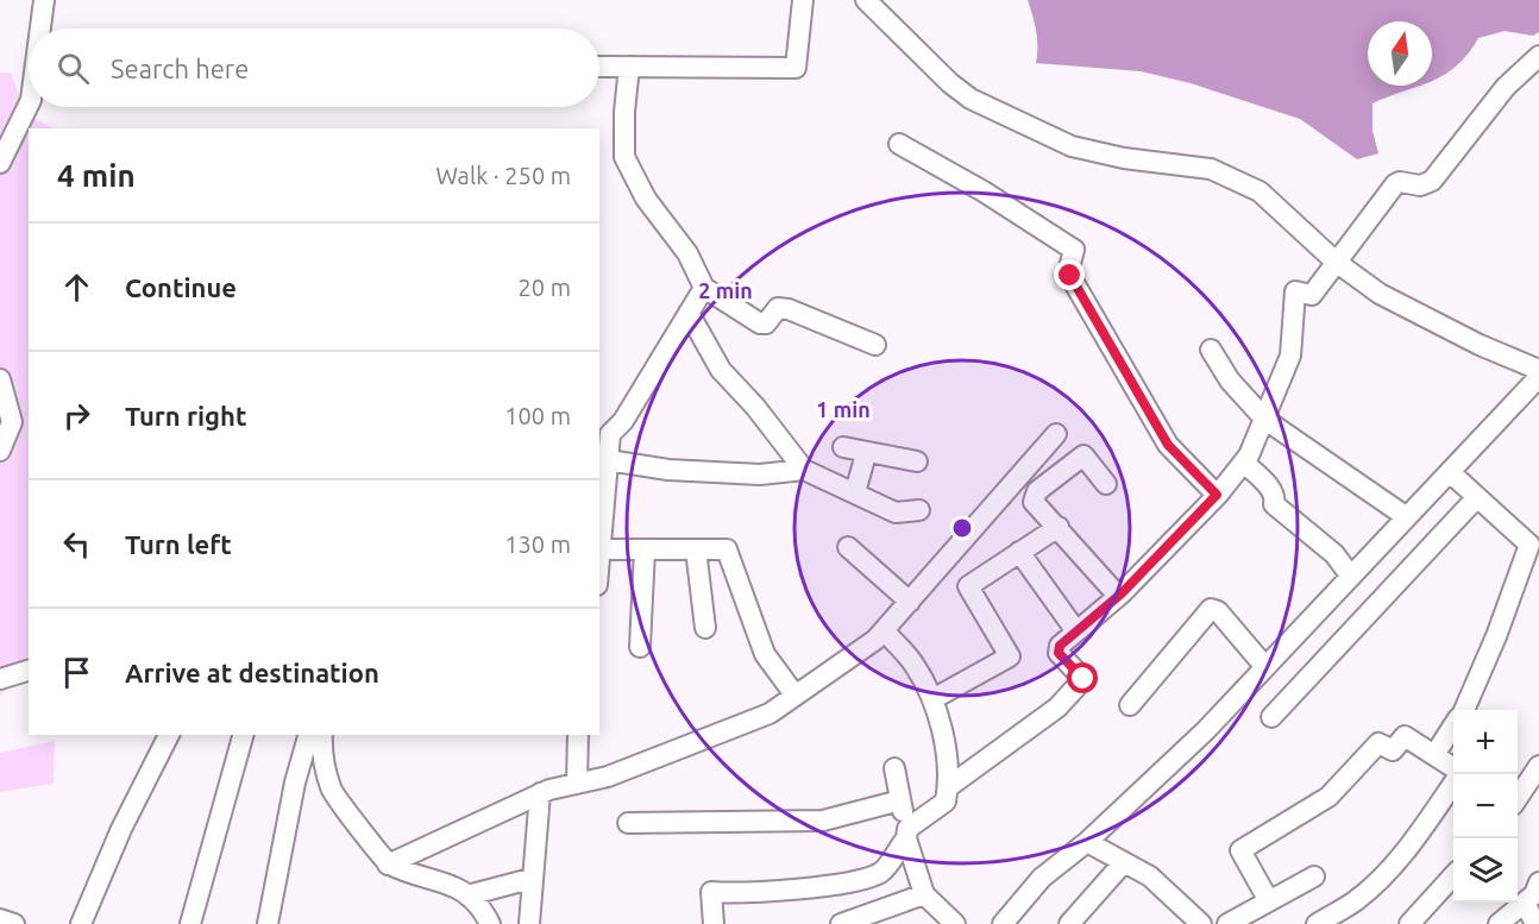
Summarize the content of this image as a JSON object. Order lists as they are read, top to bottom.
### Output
{
  "north": "top",
  "page": {
    "search": "Search here",
    "heading": ["4 min", "Walk · 250 m"],
    "list": [
      ["Continue", "20 m"],
      ["Turn right", "100 m"],
      ["Turn left", "130 m"],
      "Arrive at destination"
    ],
    "map_buttons": ["+", "−"]
  },
  "rings": ["2 min", "1 min"]
}
